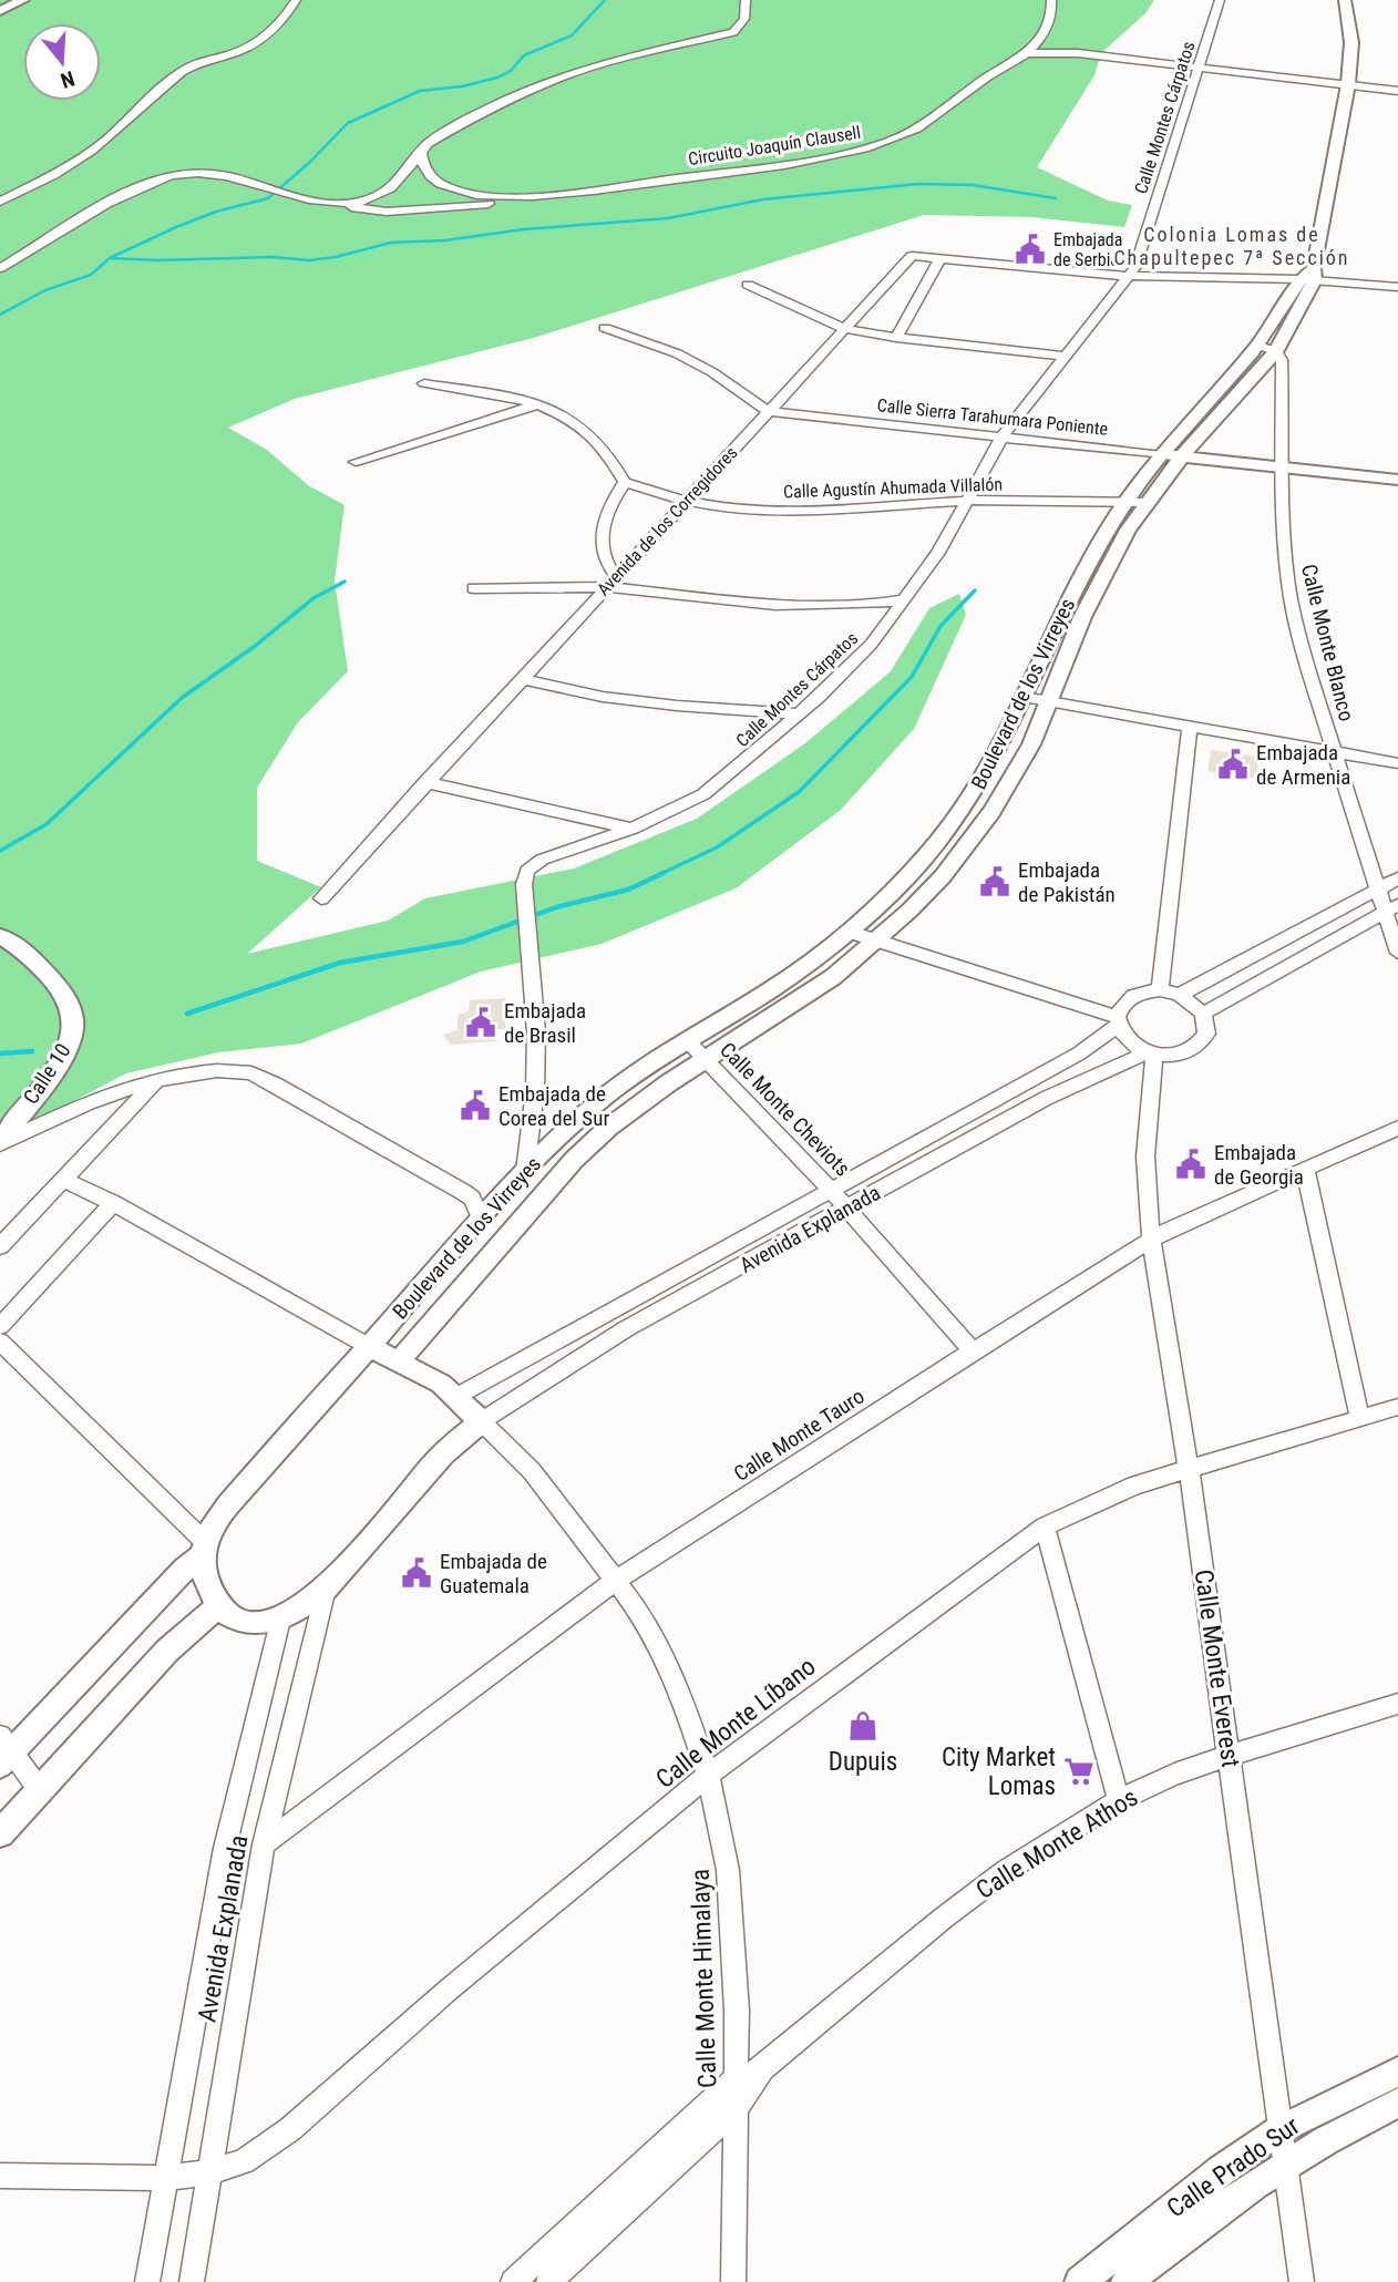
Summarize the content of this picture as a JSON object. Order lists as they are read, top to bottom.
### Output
{
  "streets": {
    "street": [
      "Calle Montes Cárpatos",
      "Circuito Joaquín Clausell",
      "Calle Sierra Tarahumara Poniente",
      "Calle Agustín Ahumada Villalón",
      "Avenida de los Corregidores",
      "Calle Monte Blanco",
      "Boulevard de los Virreyes",
      "Calle 10",
      "Calle Monte Cheviots",
      "Avenida Explanada",
      "Calle Monte Tauro",
      "Calle Monte Everest",
      "Calle Monte Líbano",
      "Calle Monte Athos",
      "Calle Monte Himalaya",
      "Calle Prado Sur"
    ]
  },
  "crossings": [
    ["Calle Montes Cárpatos", "Calle Sierra Tarahumara Poniente"],
    ["Calle Montes Cárpatos", "Calle Agustín Ahumada Villalón"],
    ["Calle Montes Cárpatos", "Boulevard de los Virreyes"],
    ["Calle Sierra Tarahumara Poniente", "Avenida de los Corregidores"],
    ["Calle Sierra Tarahumara Poniente", "Calle Monte Blanco"],
    ["Calle Sierra Tarahumara Poniente", "Boulevard de los Virreyes"],
    ["Calle Agustín Ahumada Villalón", "Avenida de los Corregidores"],
    ["Calle Agustín Ahumada Villalón", "Boulevard de los Virreyes"],
    ["Calle Monte Blanco", "Boulevard de los Virreyes"],
    ["Boulevard de los Virreyes", "Calle Monte Cheviots"],
    ["Calle Monte Cheviots", "Avenida Explanada"],
    ["Calle Monte Cheviots", "Calle Monte Tauro"],
    ["Avenida Explanada", "Calle Monte Tauro"],
    ["Avenida Explanada", "Calle Monte Everest"],
    ["Avenida Explanada", "Calle Monte Líbano"],
    ["Avenida Explanada", "Calle Monte Himalaya"],
    ["Calle Monte Tauro", "Calle Monte Everest"],
    ["Calle Monte Tauro", "Calle Monte Himalaya"],
    ["Calle Monte Everest", "Calle Monte Líbano"],
    ["Calle Monte Everest", "Calle Monte Athos"],
    ["Calle Monte Everest", "Calle Prado Sur"],
    ["Calle Monte Líbano", "Calle Monte Himalaya"],
    ["Calle Monte Athos", "Calle Monte Himalaya"]
  ],
  "districts": ["Colonia Lomas de Chapultepec 7ª Sección"],
  "places": {
    "public building": [
      "Embajada de Serbia",
      "Embajada de Armenia",
      "Embajada de Pakistán",
      "Embajada de Brasil",
      "Embajada de Corea del Sur",
      "Embajada de Georgia",
      "Embajada de Guatemala"
    ],
    "shop": ["Dupuis"],
    "supermarket": ["City Market Lomas"]
  },
  "north": "bottom"
}
